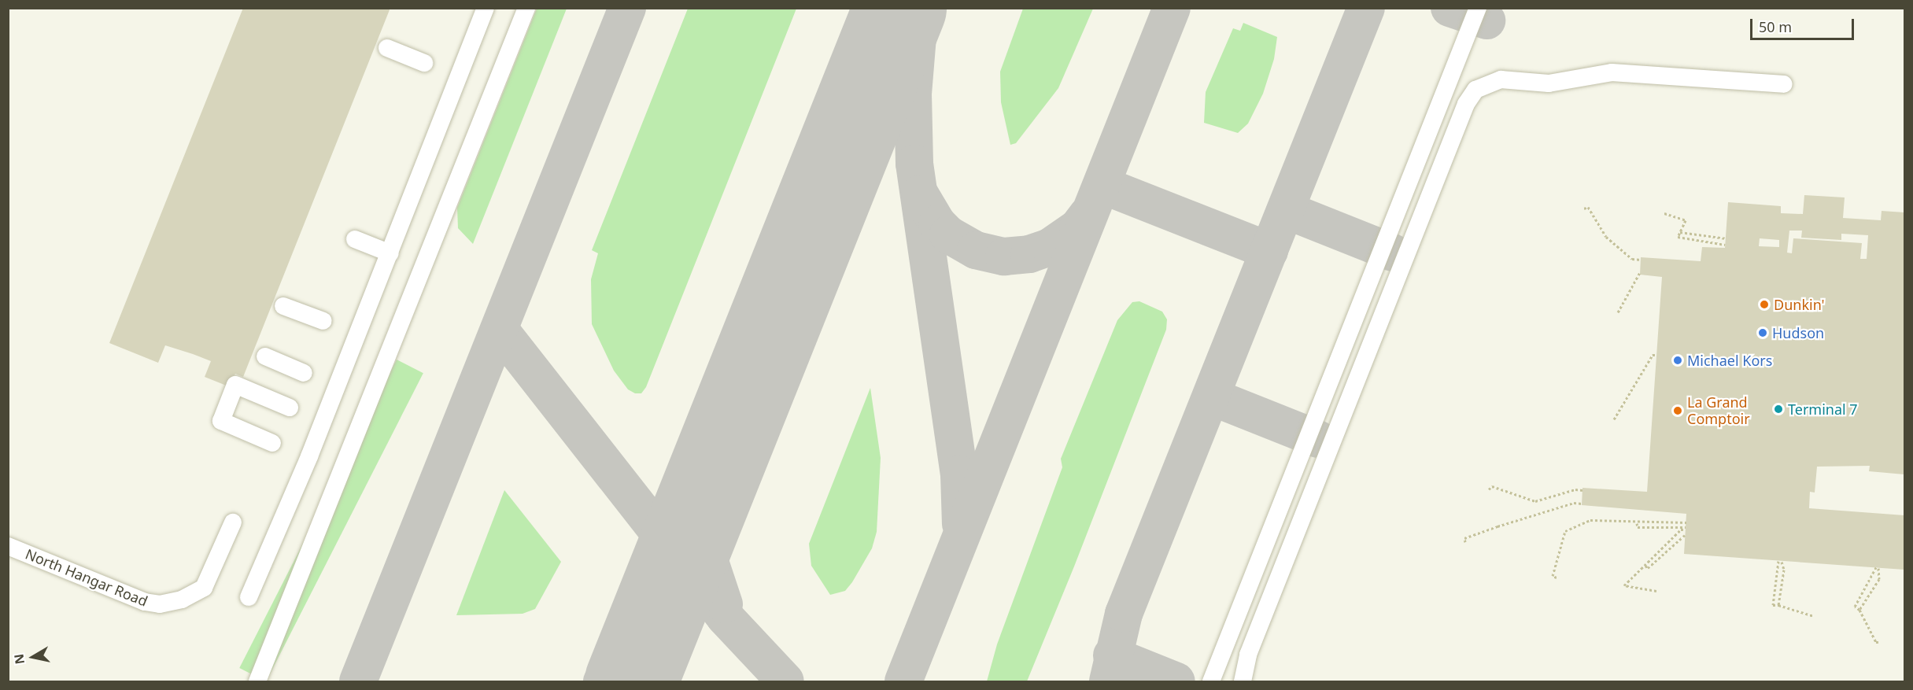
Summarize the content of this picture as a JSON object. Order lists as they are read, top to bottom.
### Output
{
  "streets": {
    "street": ["North Hangar Road"]
  },
  "places": [
    "Dunkin'",
    "Hudson",
    "Michael Kors",
    "Terminal 7",
    "La Grand Comptoir"
  ],
  "scale_bar": "50 m",
  "north": "left"
}
